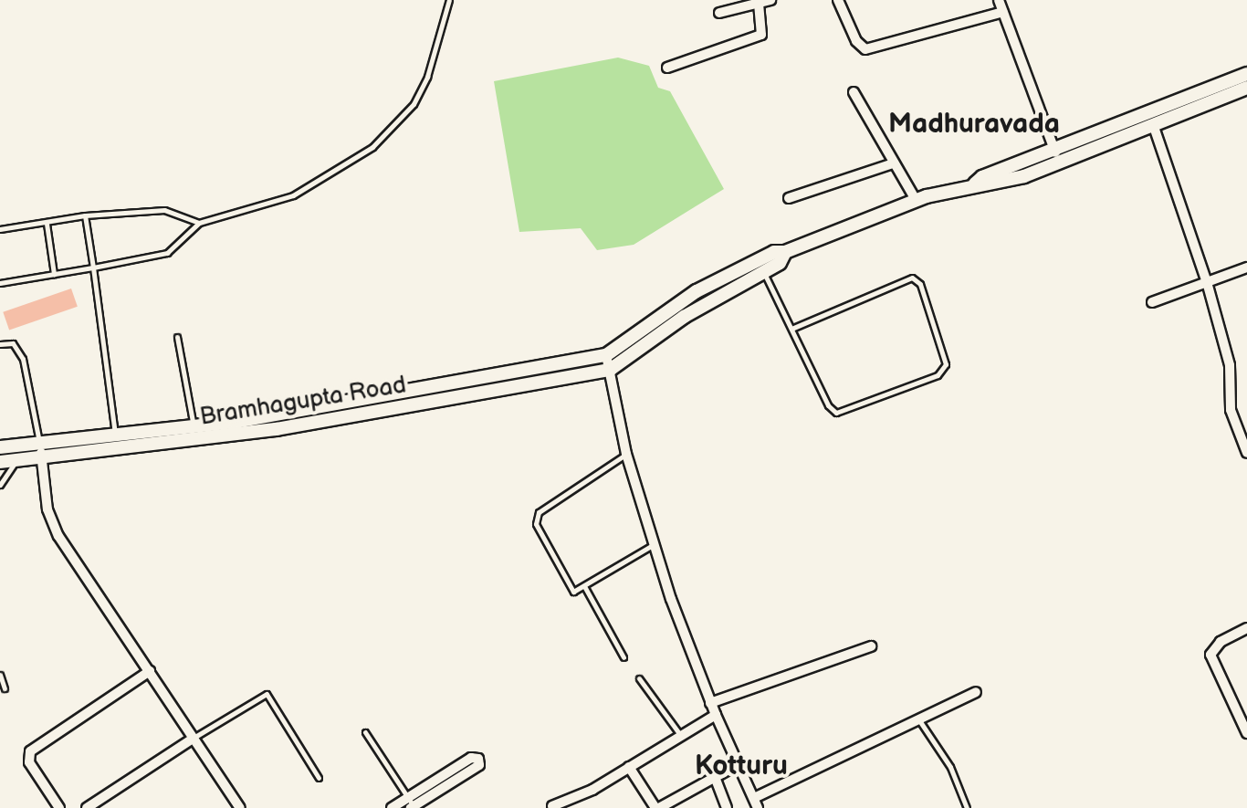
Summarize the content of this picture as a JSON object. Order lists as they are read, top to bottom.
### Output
{
  "streets": {
    "street": ["Bramhagupta Road"]
  },
  "districts": ["Madhuravada", "Kotturu"]
}
